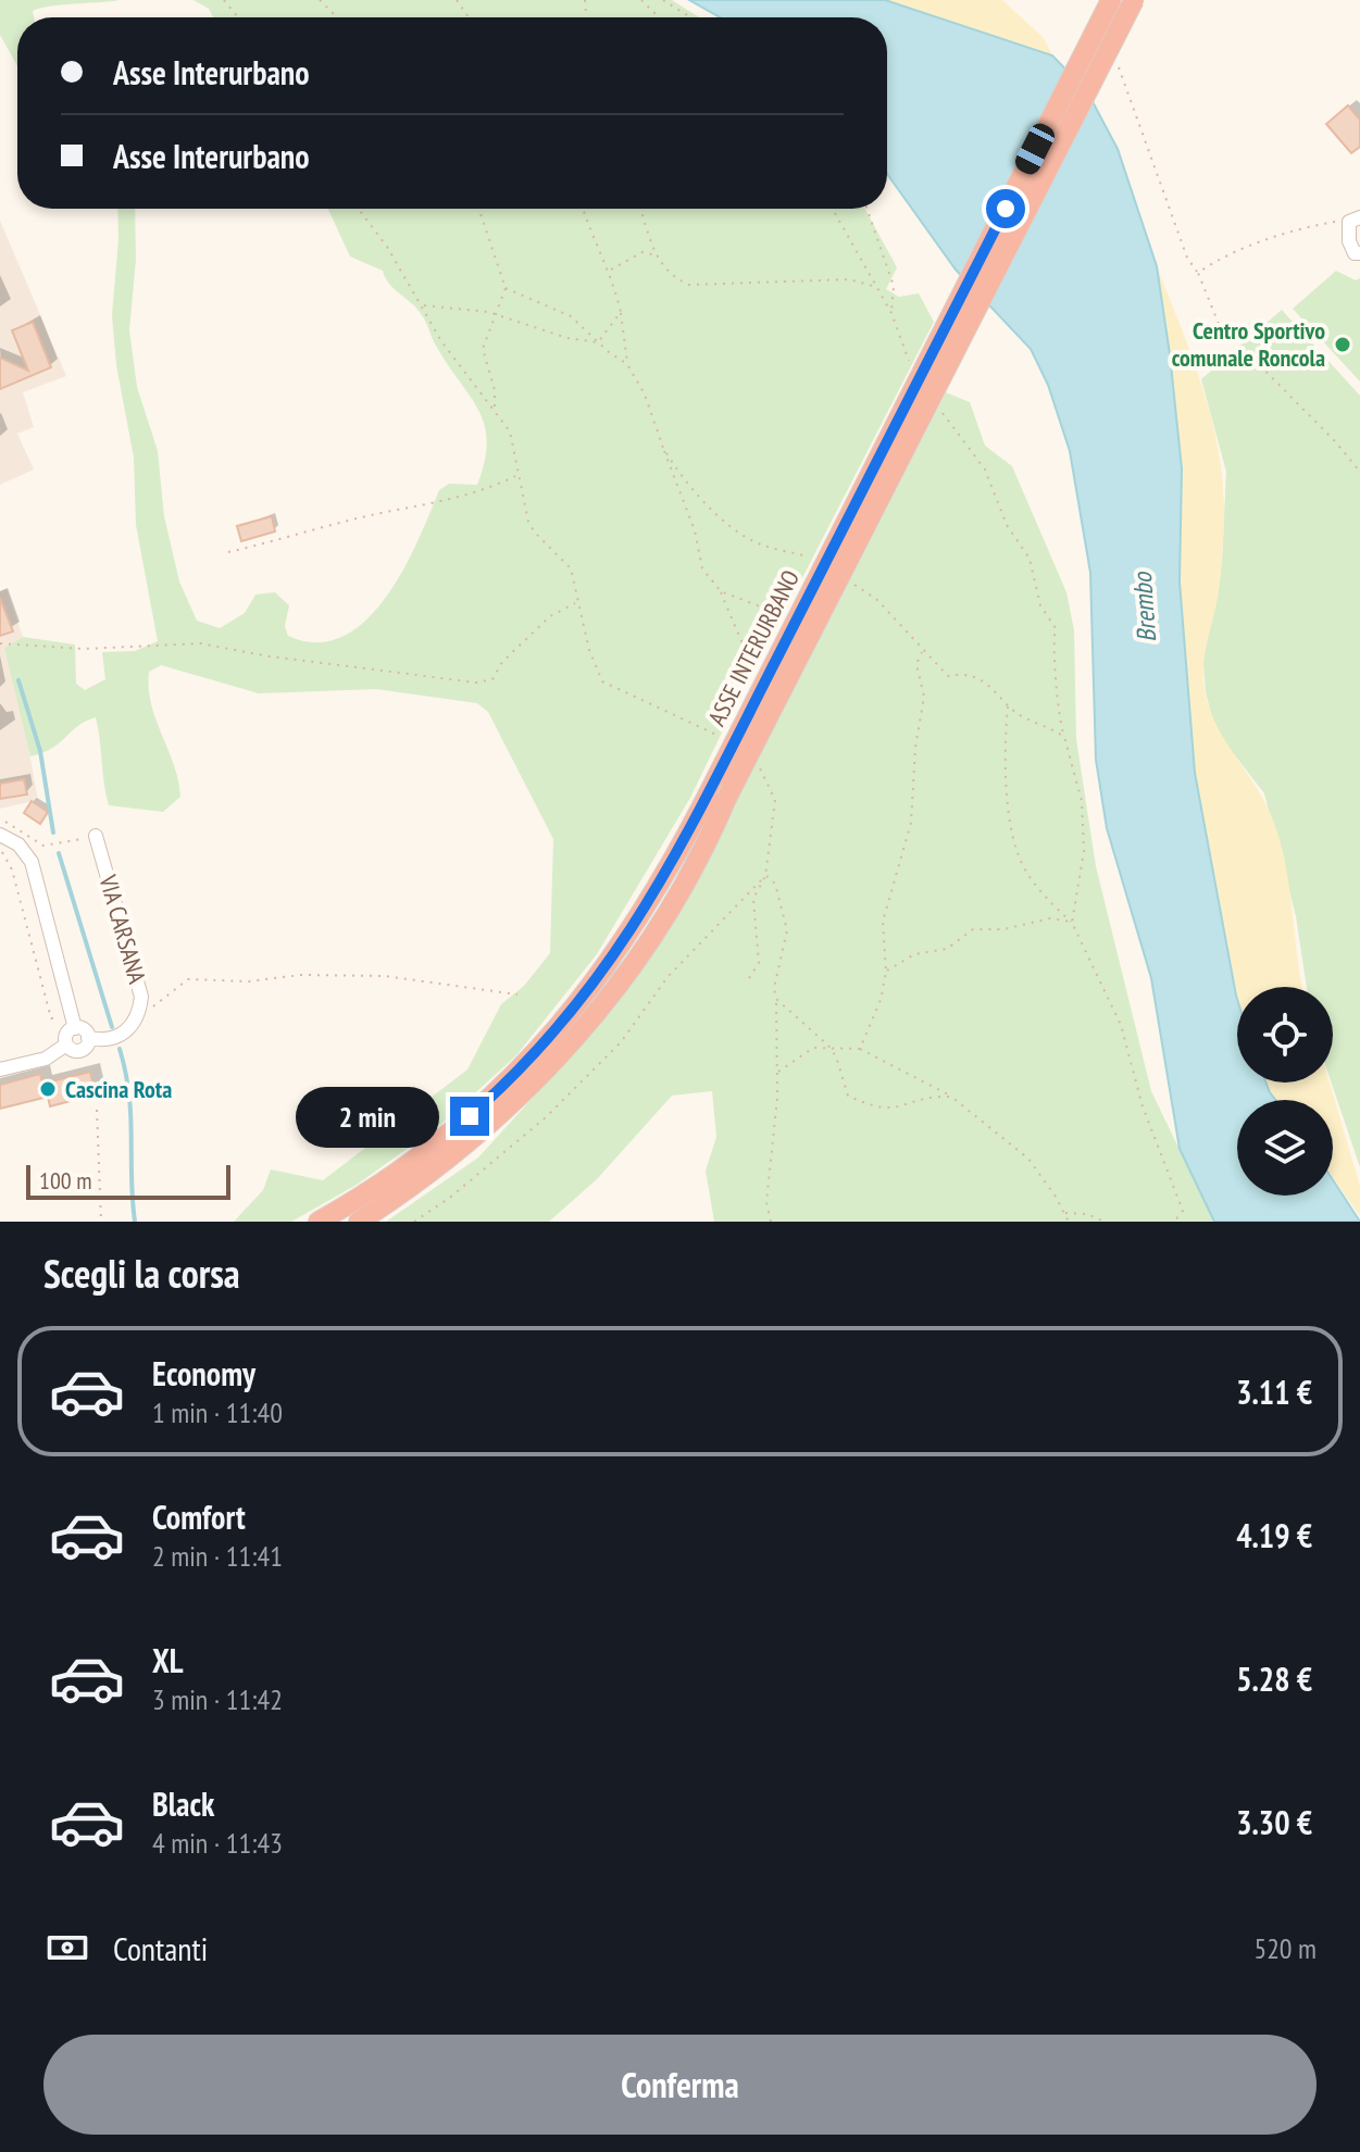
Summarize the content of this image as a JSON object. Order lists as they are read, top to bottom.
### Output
{
  "streets": {
    "highway": ["ASSE INTERURBANO"],
    "street": ["VIA CARSANA"]
  },
  "water": ["Brembo"],
  "places": ["Centro Sportivo comunale Roncola", "Cascina Rota"],
  "scale_bar": "100 m",
  "page": {
    "banner": ["Asse Interurbano", "Asse Interurbano"],
    "bubble": "2 min",
    "scale": "100 m",
    "heading": "Scegli la corsa",
    "list": [
      {
        "name": "Economy",
        "note": "1 min · 11:40",
        "value": "3.11 €"
      },
      {
        "name": "Comfort",
        "note": "2 min · 11:41",
        "value": "4.19 €"
      },
      {
        "name": "XL",
        "note": "3 min · 11:42",
        "value": "5.28 €"
      },
      {
        "name": "Black",
        "note": "4 min · 11:43",
        "value": "3.30 €"
      }
    ],
    "pay": ["Contanti", "520 m"],
    "buttons": "Conferma"
  }
}
